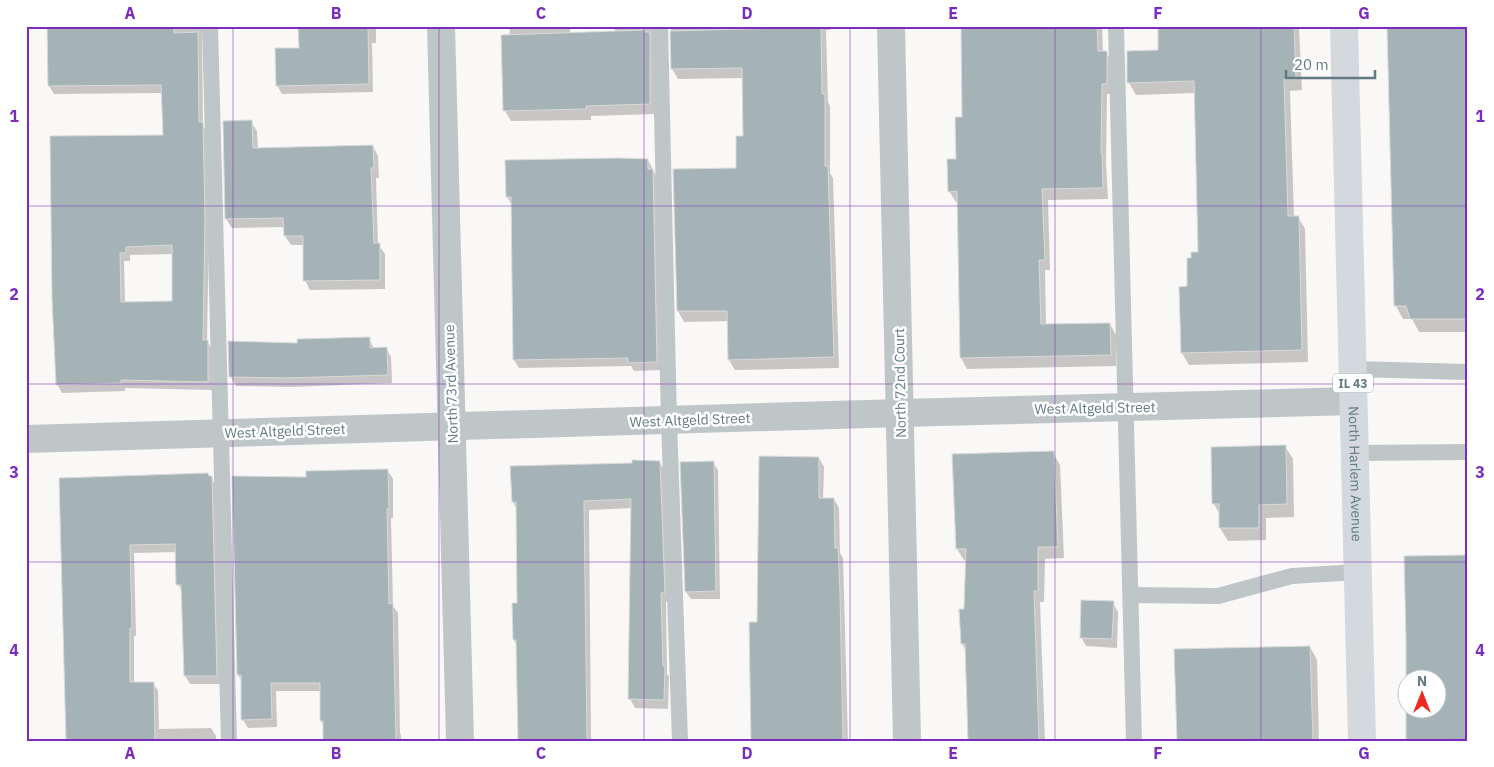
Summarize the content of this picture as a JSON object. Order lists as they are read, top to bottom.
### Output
{
  "streets": {
    "main road": ["IL 43", "North Harlem Avenue"],
    "street": ["North 72nd Court", "North 73rd Avenue", "West Altgeld Street"]
  },
  "crossings": [
    ["North 72nd Court", "West Altgeld Street"],
    ["North 73rd Avenue", "West Altgeld Street"],
    ["West Altgeld Street", "North Harlem Avenue"]
  ],
  "scale_bar": "20 m",
  "north": "top",
  "grid": {
    "columns": [
      "A",
      "B",
      "C",
      "D",
      "E",
      "F",
      "G"
    ],
    "rows": [
      "1",
      "2",
      "3",
      "4"
    ]
  }
}
